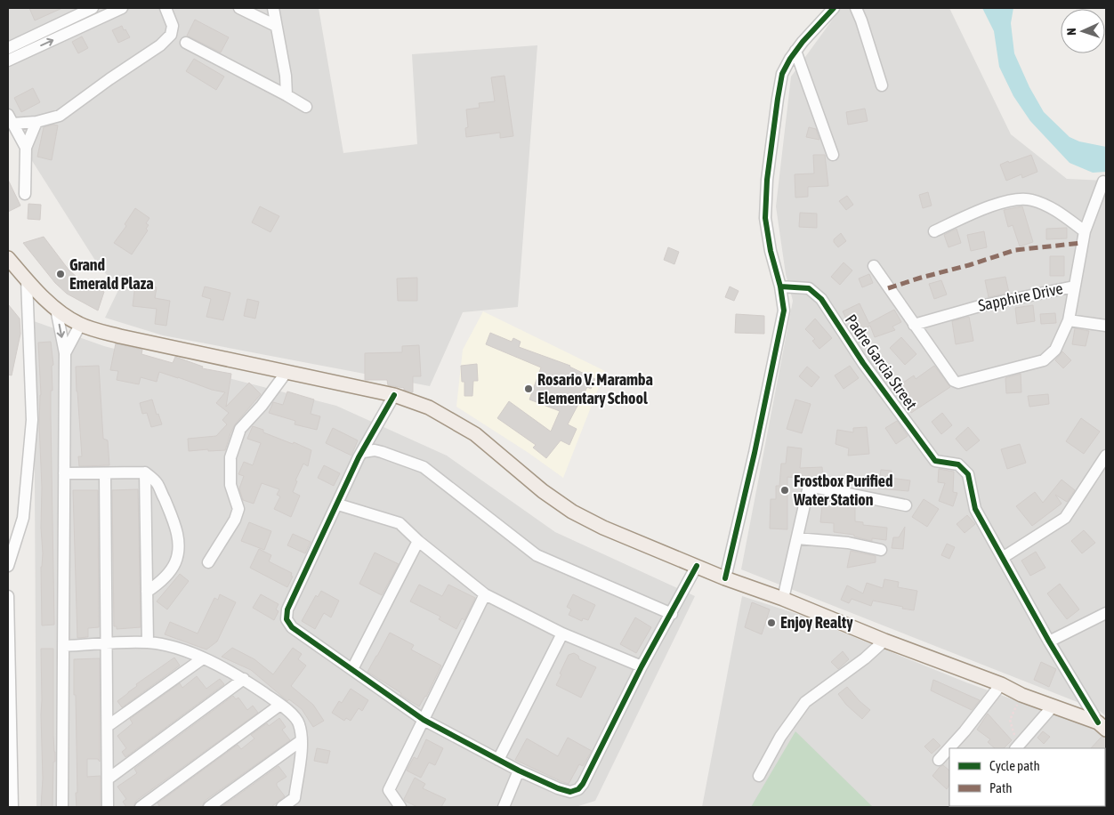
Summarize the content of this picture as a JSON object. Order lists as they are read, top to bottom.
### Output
{
  "streets": {
    "street": ["Sapphire Drive", "Padre Garcia Street"]
  },
  "places": [
    "Grand Emerald Plaza",
    "Rosario V. Maramba Elementary School",
    "Frostbox Purified Water Station",
    "Enjoy Realty"
  ],
  "legend": ["Cycle path", "Path"],
  "north": "left"
}
